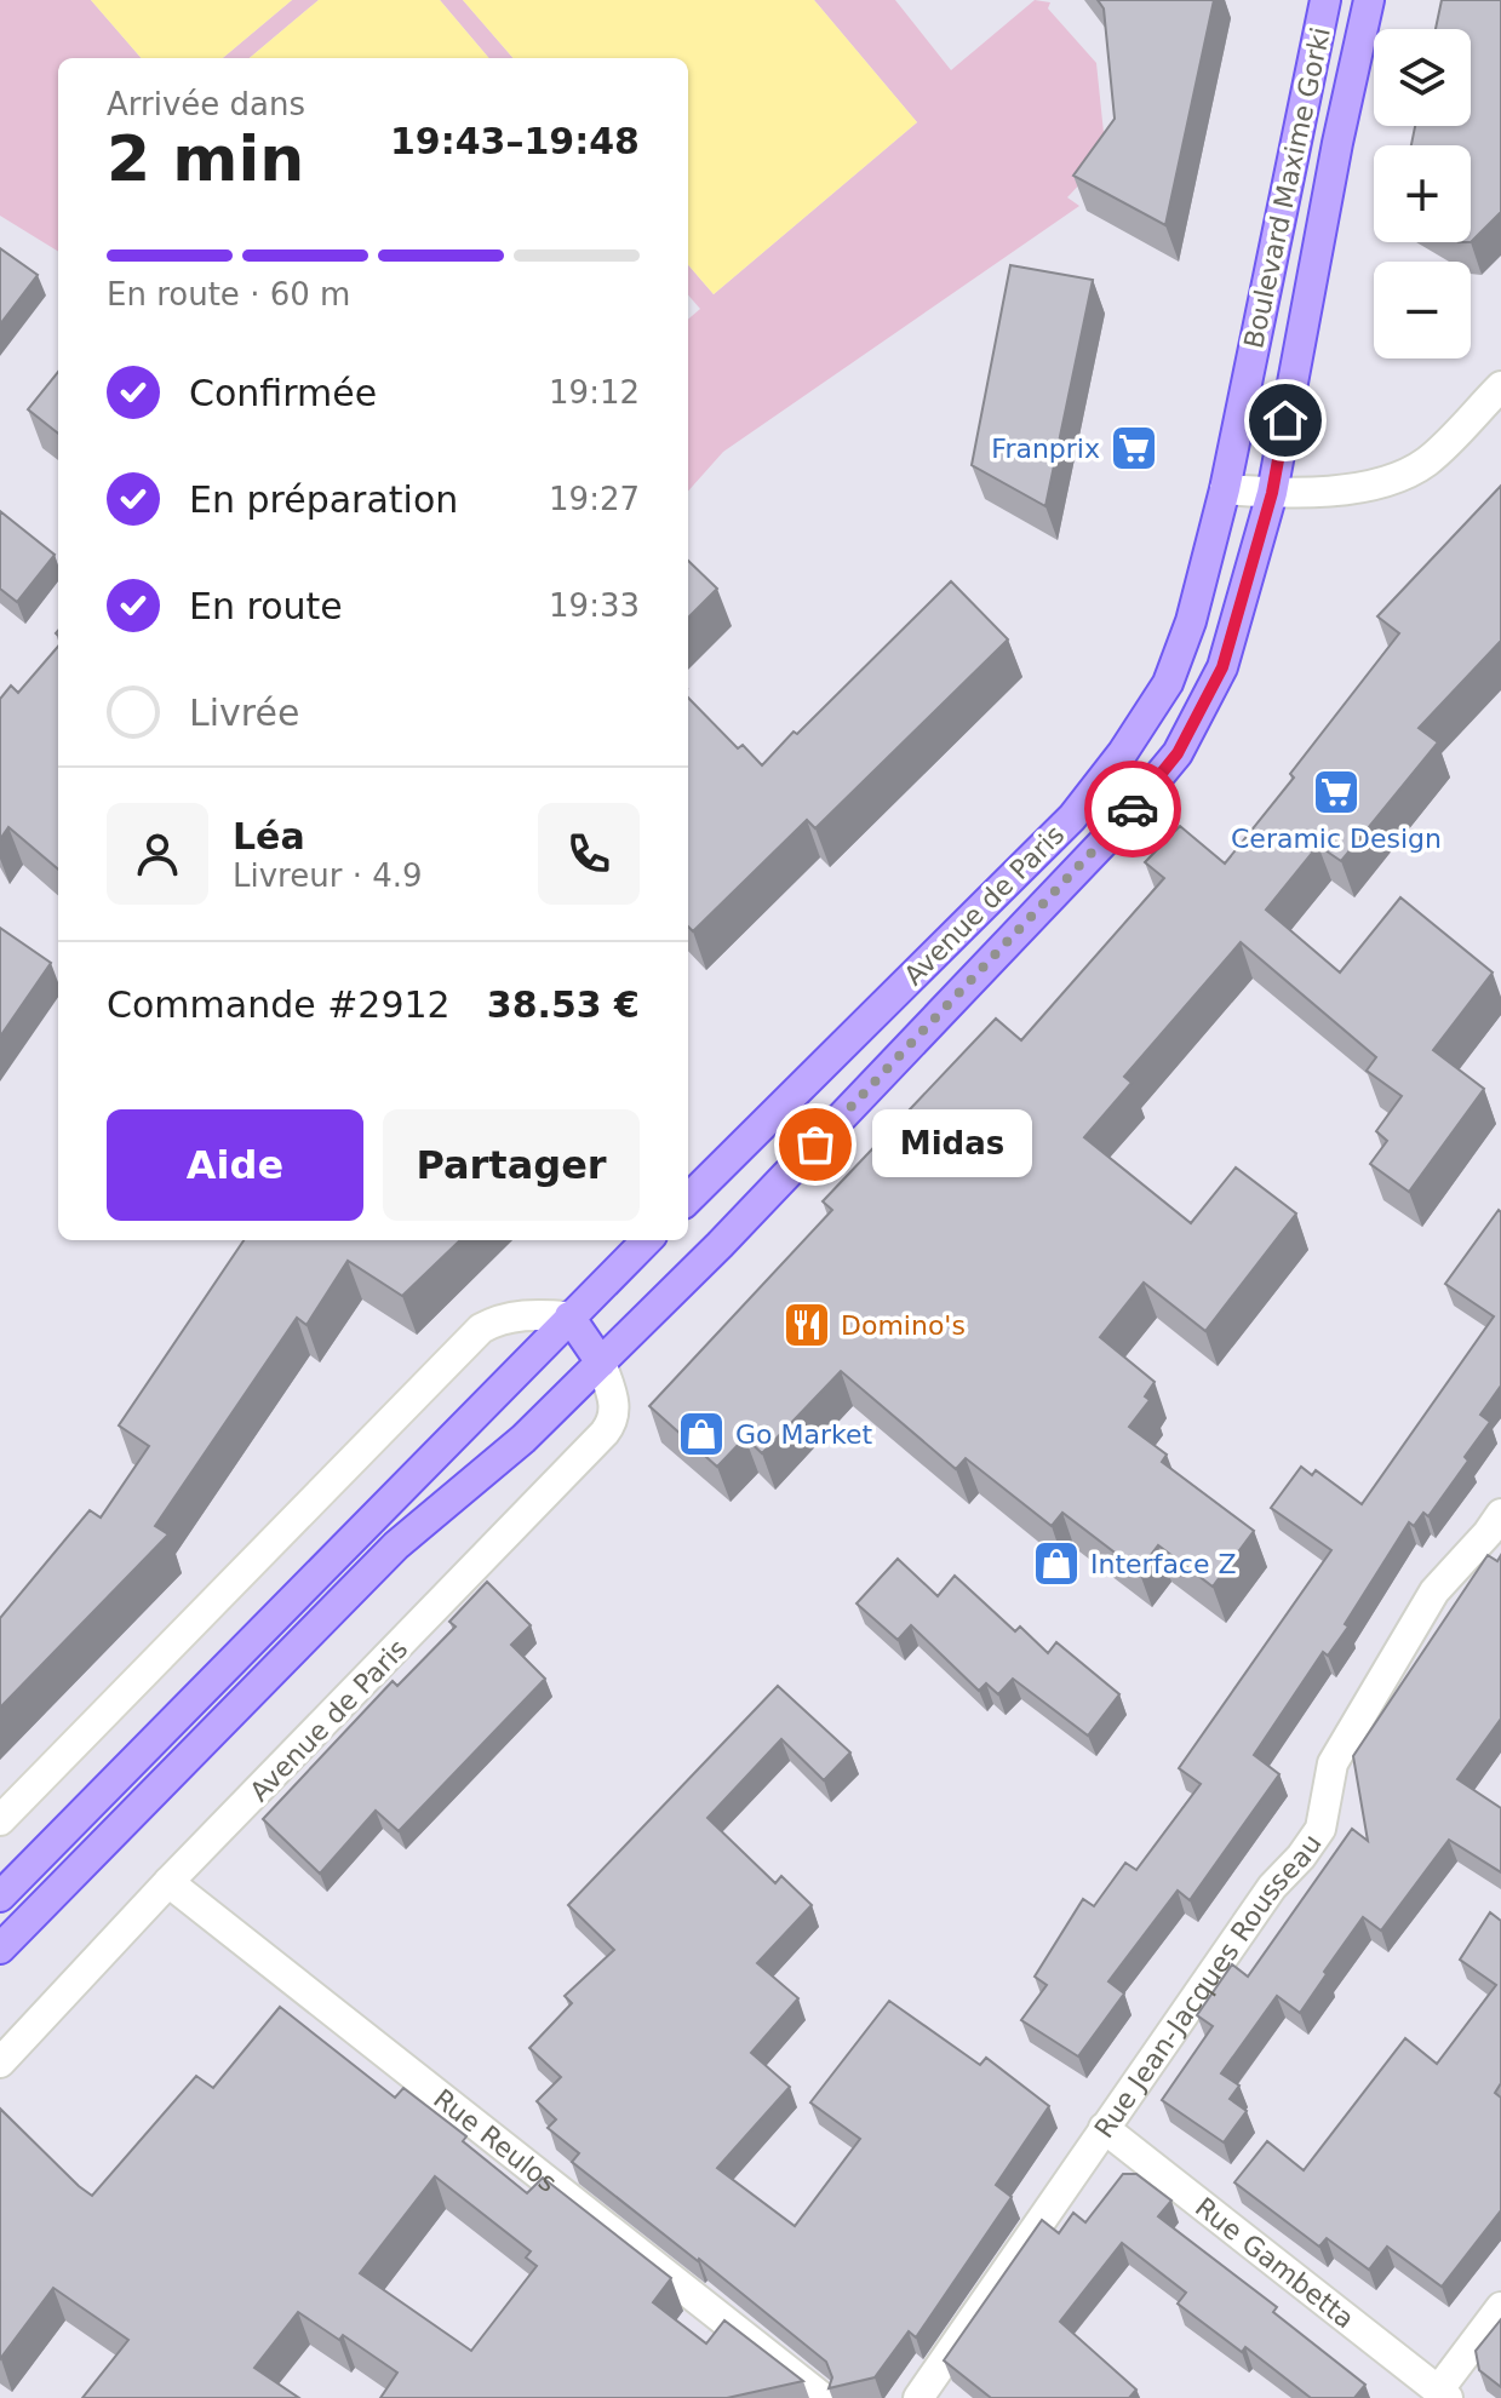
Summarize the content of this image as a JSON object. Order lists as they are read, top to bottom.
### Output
{
  "streets": {
    "main road": ["Boulevard Maxime Gorki", "Avenue de Paris"],
    "street": ["Rue Jean-Jacques Rousseau", "Rue Reulos", "Rue Gambetta"]
  },
  "crossings": [
    ["Boulevard Maxime Gorki", "Avenue de Paris"],
    ["Avenue de Paris", "Rue Reulos"],
    ["Rue Jean-Jacques Rousseau", "Rue Gambetta"]
  ],
  "places": {
    "supermarket": ["Franprix", "Ceramic Design"],
    "other": ["Midas"],
    "restaurant": ["Domino's"],
    "shop": ["Go Market", "Interface Z"]
  },
  "page": {
    "map_buttons": ["+", "−"],
    "heading": ["2 min", "Arrivée dans", "19:43–19:48"],
    "panel": [
      "Léa",
      "Livreur · 4.9",
      "Commande #2912",
      "38.53 €"
    ],
    "bar": "En route · 60 m",
    "list": [
      ["Confirmée", "19:12"],
      ["En préparation", "19:27"],
      ["En route", "19:33"],
      "Livrée"
    ],
    "buttons": ["Aide", "Partager"],
    "bubble": "Midas"
  }
}
